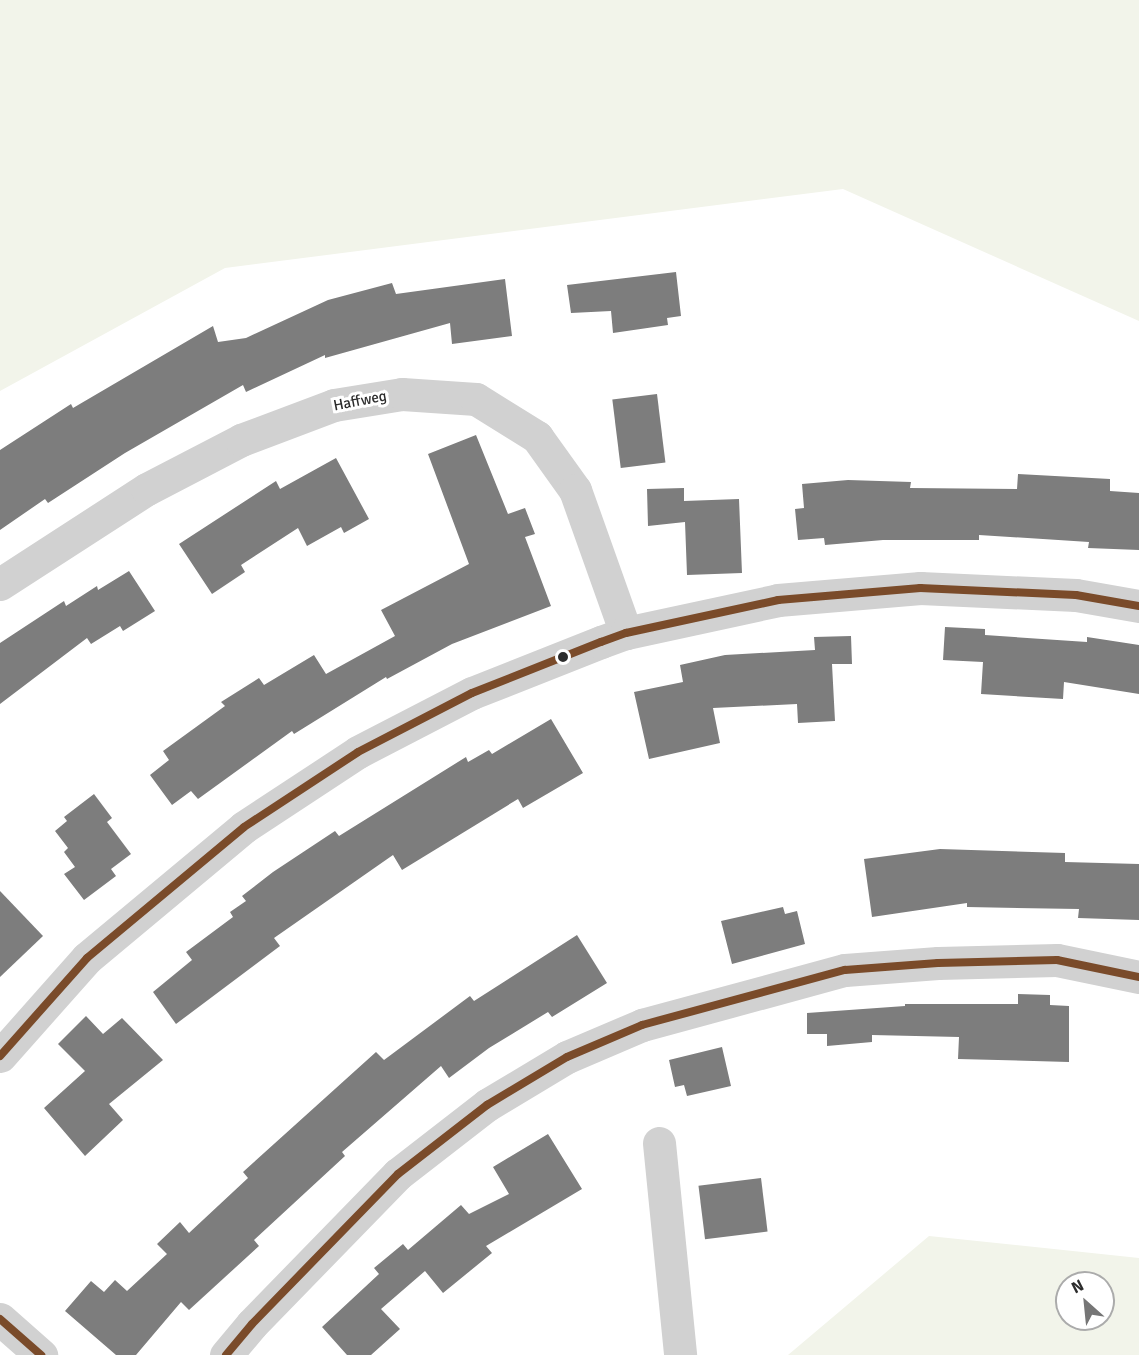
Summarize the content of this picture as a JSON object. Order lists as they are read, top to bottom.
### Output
{
  "streets": {
    "street": ["Haffweg"]
  },
  "north": "top left"
}
